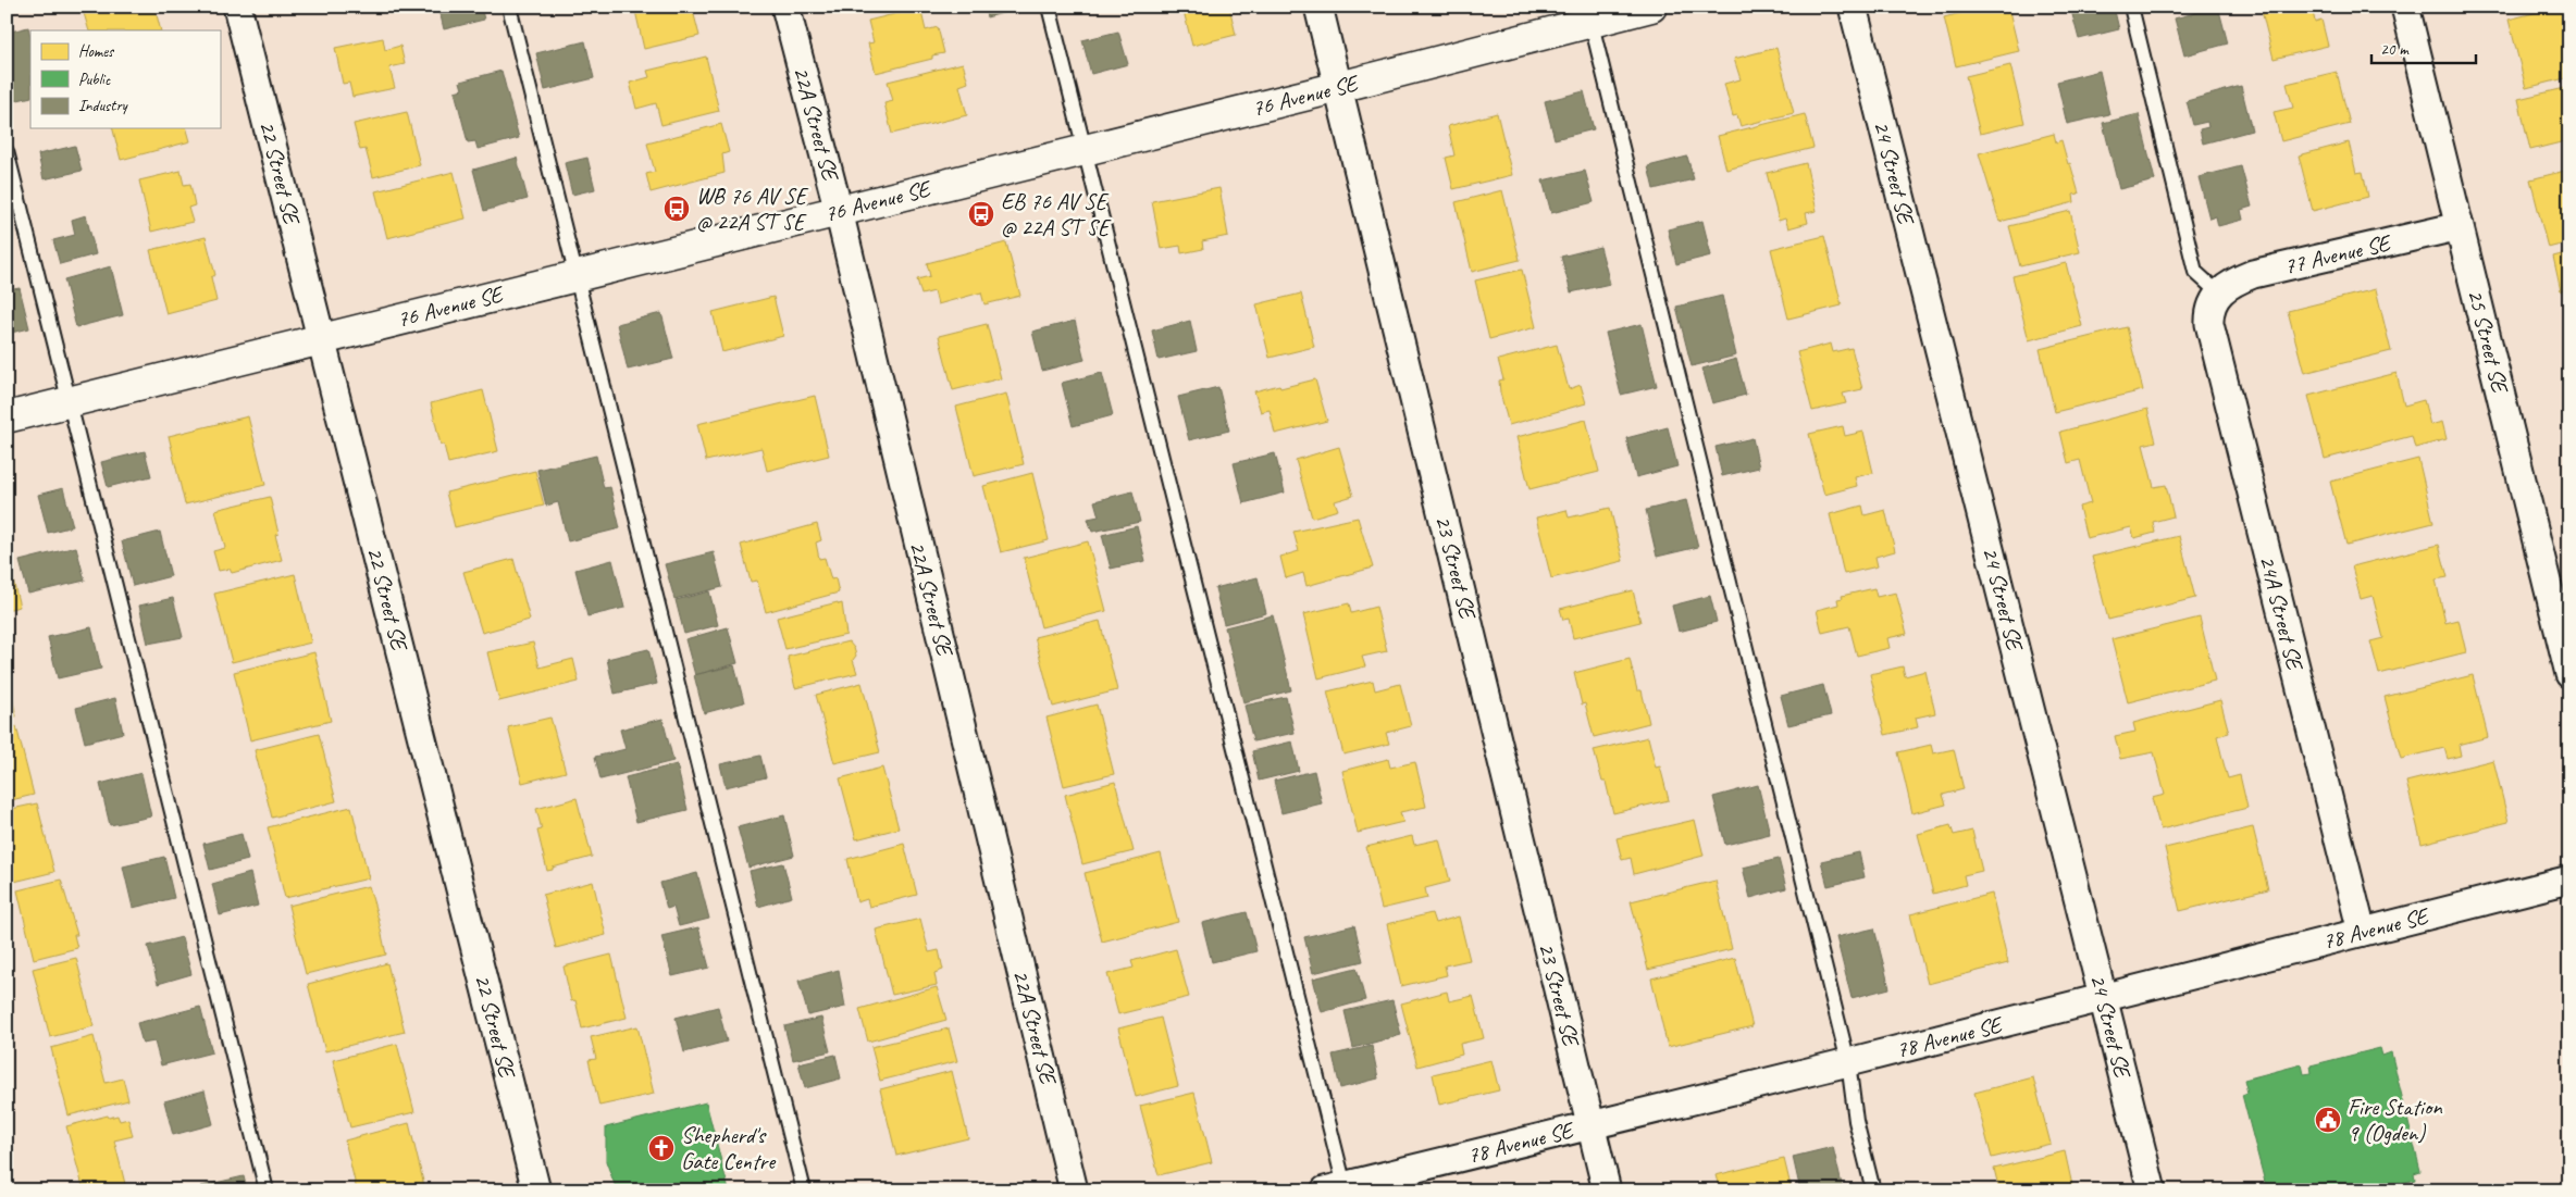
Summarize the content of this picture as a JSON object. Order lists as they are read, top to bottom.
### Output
{
  "streets": {
    "street": [
      "76 Avenue SE",
      "22A Street SE",
      "22 Street SE",
      "24 Street SE",
      "77 Avenue SE",
      "25 Street SE",
      "23 Street SE",
      "24A Street SE",
      "78 Avenue SE"
    ]
  },
  "crossings": [
    ["76 Avenue SE", "22A Street SE"],
    ["76 Avenue SE", "22 Street SE"],
    ["76 Avenue SE", "23 Street SE"],
    ["24 Street SE", "78 Avenue SE"],
    ["77 Avenue SE", "25 Street SE"],
    ["77 Avenue SE", "24A Street SE"],
    ["23 Street SE", "78 Avenue SE"],
    ["24A Street SE", "78 Avenue SE"]
  ],
  "places": {
    "bus stop": ["WB 76 AV SE @ 22A ST SE", "EB 76 AV SE @ 22A ST SE"],
    "public building": ["Fire Station 9 (Ogden)"],
    "church": ["Shepherd's Gate Centre"]
  },
  "legend": ["Homes", "Public", "Industry"],
  "scale_bar": "20 m"
}
